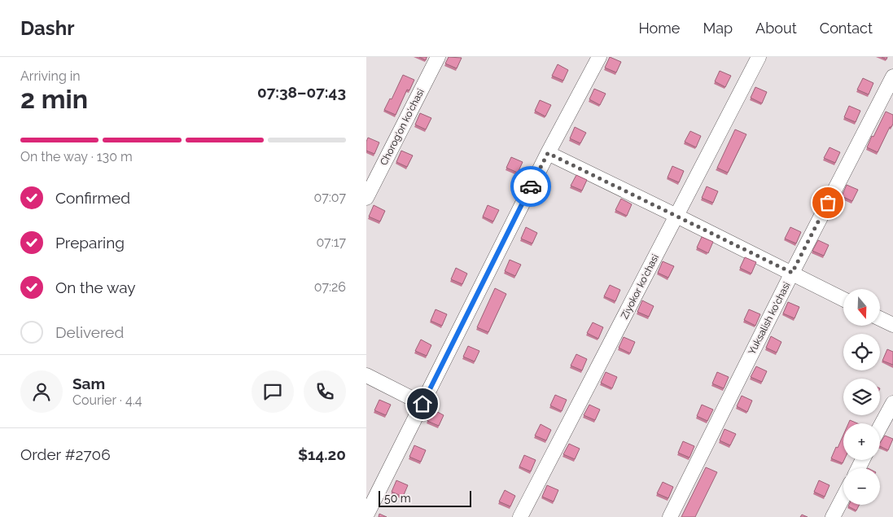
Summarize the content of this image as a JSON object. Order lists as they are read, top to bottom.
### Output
{
  "streets": {
    "street": ["Chorog'on ko'chasi", "Ziyokor ko'chasi", "Yuksalish ko'chasi"]
  },
  "scale_bar": "50 m",
  "north": "bottom",
  "page": {
    "header": "Dashr",
    "nav": [
      "Home",
      "Map",
      "About",
      "Contact"
    ],
    "heading": ["2 min", "Arriving in", "07:38–07:43"],
    "panel": [
      "Sam",
      "Courier · 4.4",
      "Order #2706",
      "$14.20"
    ],
    "bar": "On the way · 130 m",
    "list": [
      ["Confirmed", "07:07"],
      ["Preparing", "07:17"],
      ["On the way", "07:26"],
      "Delivered"
    ],
    "map_buttons": ["+", "−"],
    "scale": "50 m"
  }
}
